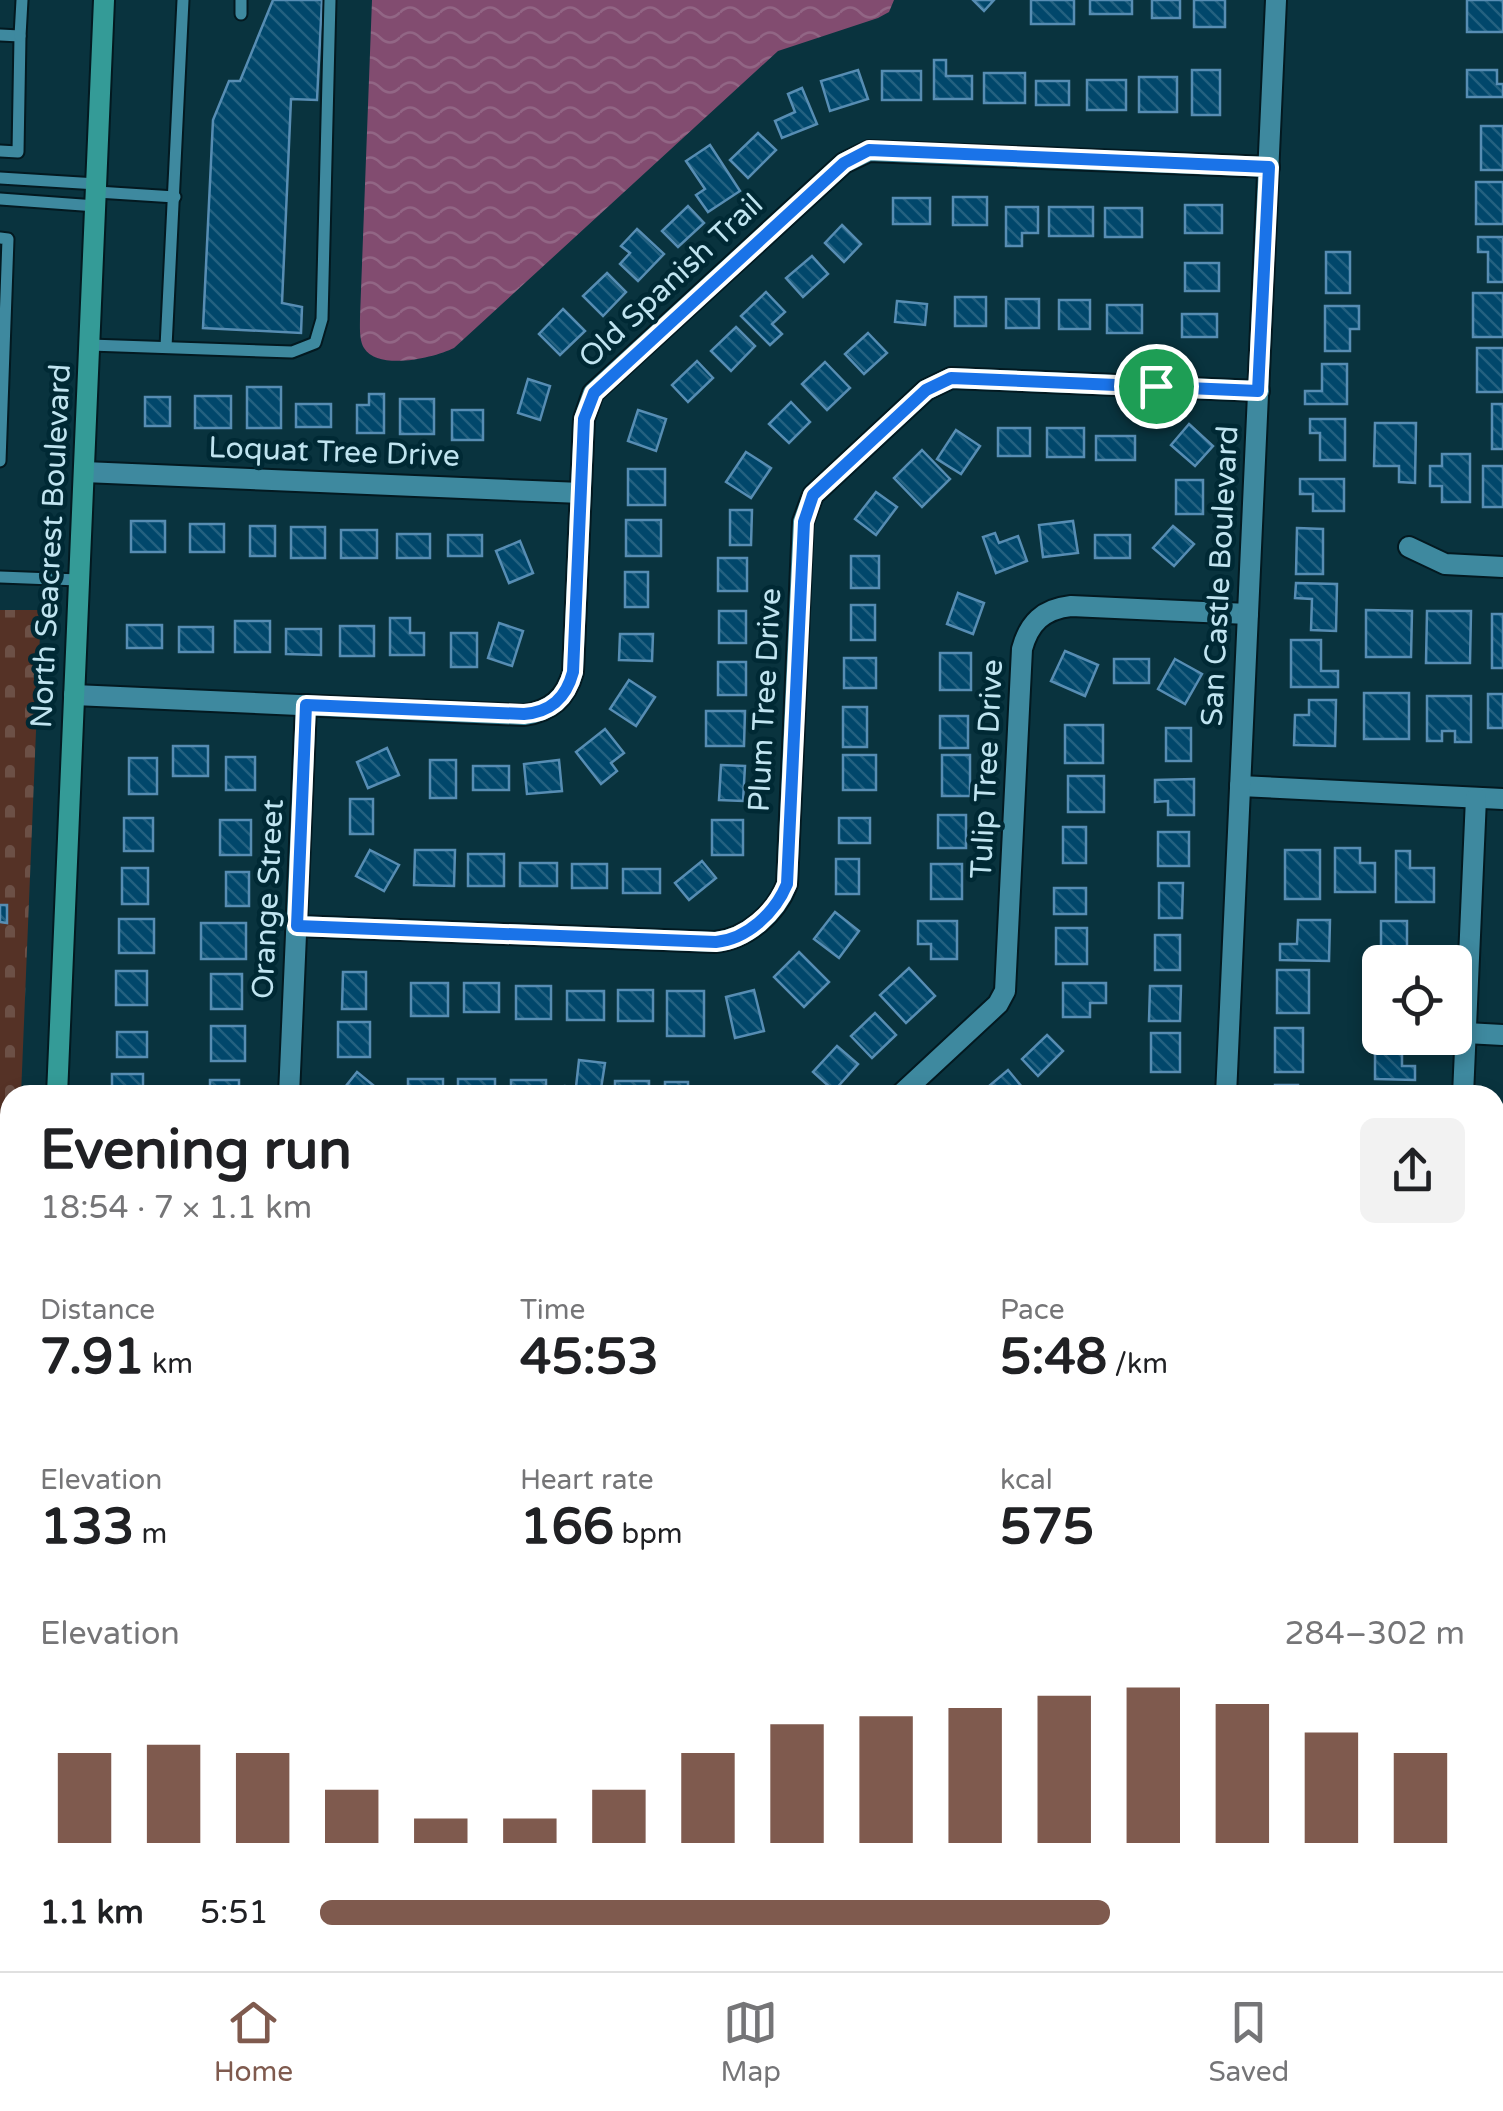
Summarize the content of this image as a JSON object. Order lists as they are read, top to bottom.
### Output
{
  "streets": {
    "street": [
      "Old Spanish Trail",
      "Loquat Tree Drive",
      "North Seacrest Boulevard",
      "San Castle Boulevard",
      "Plum Tree Drive",
      "Tulip Tree Drive",
      "Orange Street"
    ]
  },
  "crossings": [
    ["Old Spanish Trail", "Loquat Tree Drive"],
    ["Old Spanish Trail", "North Seacrest Boulevard"],
    ["Old Spanish Trail", "San Castle Boulevard"],
    ["Old Spanish Trail", "Orange Street"],
    ["Loquat Tree Drive", "North Seacrest Boulevard"],
    ["San Castle Boulevard", "Plum Tree Drive"],
    ["San Castle Boulevard", "Tulip Tree Drive"],
    ["Plum Tree Drive", "Orange Street"]
  ],
  "page": {
    "heading": ["Evening run", "18:54 · 7 × 1.1 km"],
    "stats": [
      ["Distance", "7.91 km"],
      ["Time", "45:53"],
      ["Pace", "5:48 /km"],
      ["Elevation", "133 m"],
      ["Heart rate", "166 bpm"],
      ["kcal", "575"]
    ],
    "chart": ["Elevation", "284–302 m"],
    "list": [
      {
        "name": "1.1 km",
        "note": "5:51"
      }
    ],
    "tabs": ["Home", "Map", "Saved"]
  }
}
